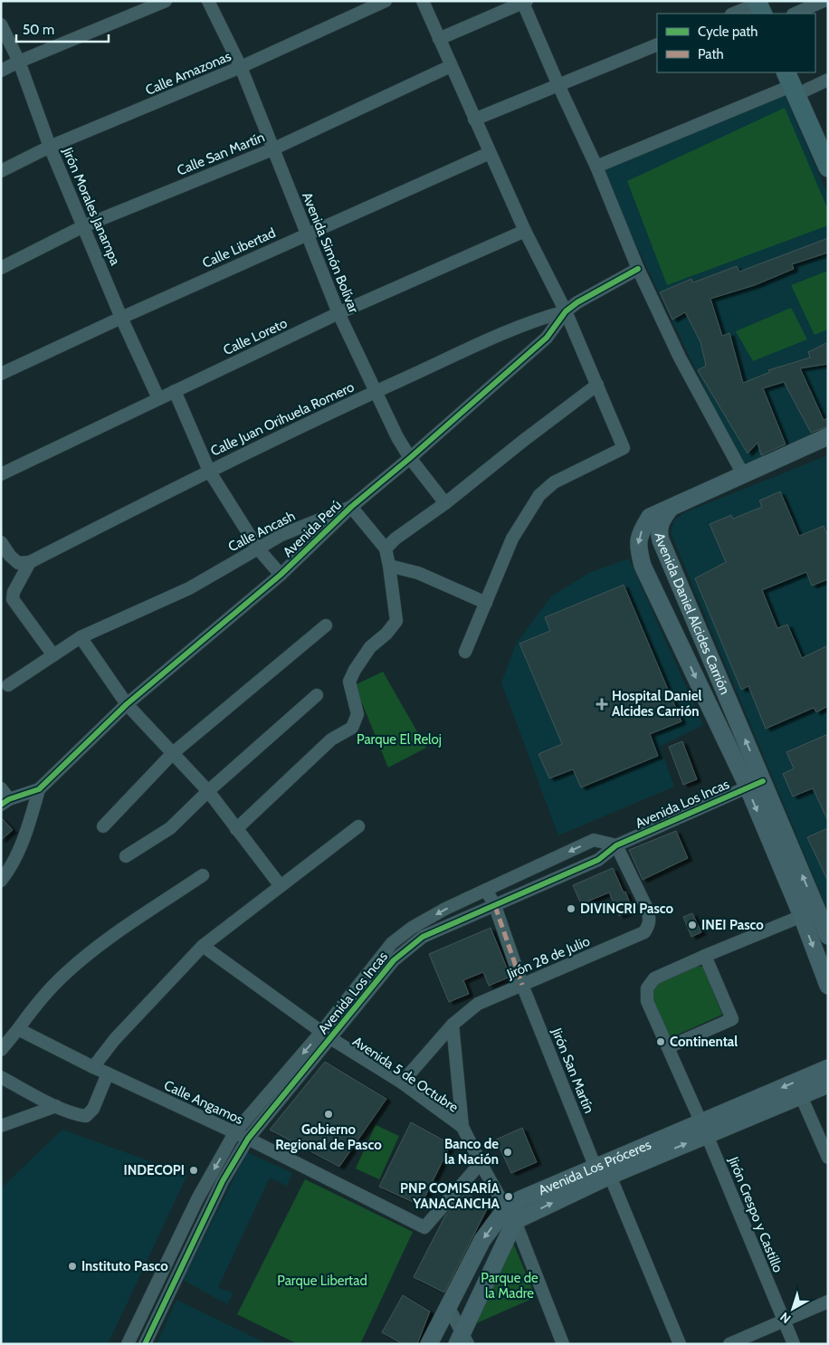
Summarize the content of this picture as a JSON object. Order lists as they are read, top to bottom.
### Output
{
  "streets": {
    "street": [
      "Calle Amazonas",
      "Calle San Martín",
      "Jirón Morales Janampa",
      "Calle Libertad",
      "Avenida Simón Bolívar",
      "Calle Loreto",
      "Calle Juan Orihuela Romero",
      "Avenida Perú",
      "Calle Ancash",
      "Avenida Daniel Alcides Carrión",
      "Avenida Los Incas",
      "Jirón 28 de Julio",
      "Jirón San Martín",
      "Avenida 5 de Octubre",
      "Calle Angamos",
      "Avenida Los Próceres",
      "Jirón Crespo y Castillo"
    ]
  },
  "crossings": [
    ["Calle Amazonas", "Jirón Morales Janampa"],
    ["Calle Amazonas", "Avenida Simón Bolívar"],
    ["Calle San Martín", "Jirón Morales Janampa"],
    ["Calle San Martín", "Avenida Simón Bolívar"],
    ["Jirón Morales Janampa", "Calle Libertad"],
    ["Jirón Morales Janampa", "Calle Loreto"],
    ["Calle Libertad", "Avenida Simón Bolívar"],
    ["Avenida Simón Bolívar", "Calle Loreto"],
    ["Avenida Simón Bolívar", "Calle Juan Orihuela Romero"],
    ["Avenida Simón Bolívar", "Avenida Perú"],
    ["Calle Juan Orihuela Romero", "Avenida Perú"],
    ["Avenida Perú", "Calle Ancash"],
    ["Avenida Daniel Alcides Carrión", "Avenida Los Incas"],
    ["Avenida Daniel Alcides Carrión", "Jirón Crespo y Castillo"],
    ["Avenida Los Incas", "Jirón 28 de Julio"],
    ["Avenida Los Incas", "Jirón San Martín"],
    ["Avenida Los Incas", "Avenida 5 de Octubre"],
    ["Avenida Los Incas", "Calle Angamos"],
    ["Jirón 28 de Julio", "Jirón San Martín"],
    ["Jirón 28 de Julio", "Avenida 5 de Octubre"],
    ["Jirón San Martín", "Avenida Los Próceres"],
    ["Avenida Los Próceres", "Jirón Crespo y Castillo"]
  ],
  "parks": ["Parque El Reloj", "Parque de la Madre", "Parque Libertad"],
  "places": {
    "health": ["Hospital Daniel Alcides Carrión"],
    "other": [
      "DIVINCRI Pasco",
      "INEI Pasco",
      "Continental",
      "Gobierno Regional de Pasco",
      "Banco de la Nación",
      "INDECOPI",
      "PNP COMISARÍA YANACANCHA",
      "Instituto Pasco"
    ]
  },
  "legend": ["Cycle path", "Path"],
  "scale_bar": "50 m",
  "north": "bottom left"
}
